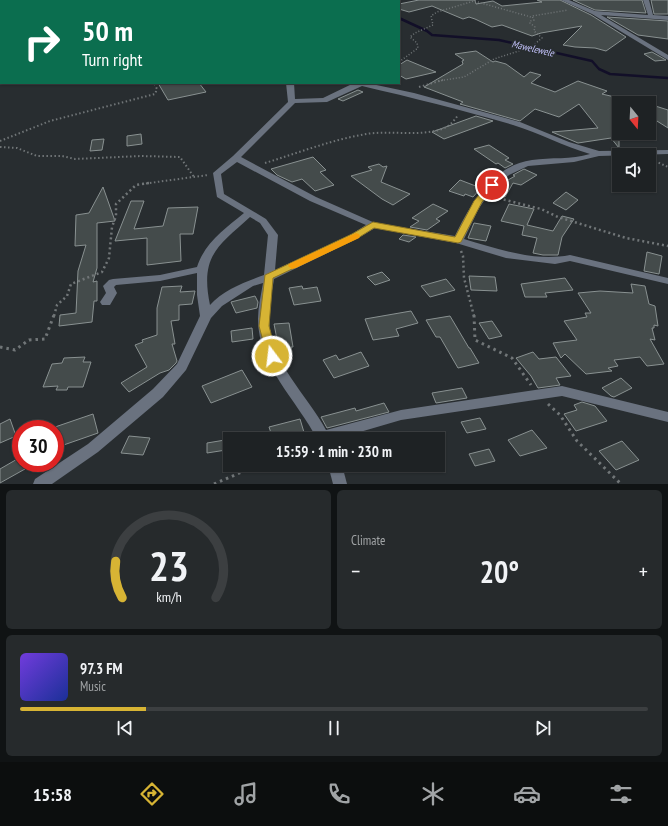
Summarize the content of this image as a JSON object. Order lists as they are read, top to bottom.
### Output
{
  "water": ["Mawelewele"],
  "north": "bottom",
  "page": {
    "turn": ["50 m", "Turn right"],
    "limit": "30",
    "trip": "15:59 · 1 min · 230 m",
    "tile": "Climate",
    "heat": ["−", "20°", "+"],
    "song": ["97.3 FM", "Music"],
    "tabs": "15:58",
    "gauge": ["23", "km/h"]
  }
}
